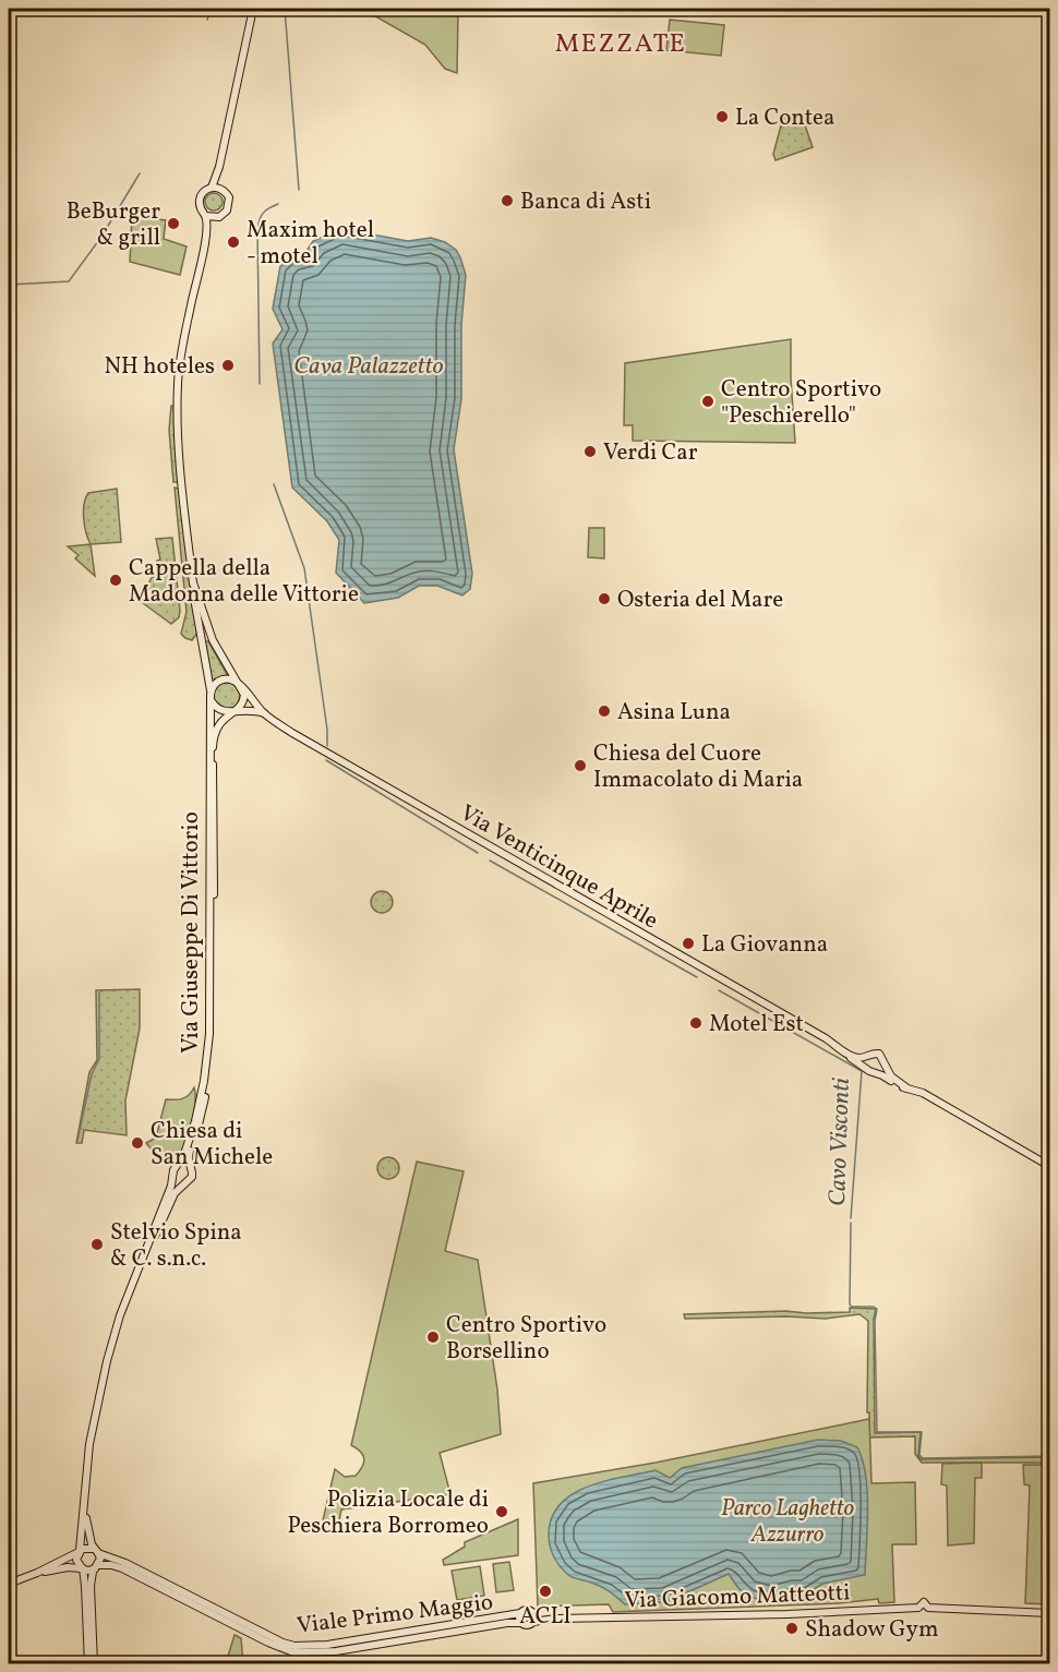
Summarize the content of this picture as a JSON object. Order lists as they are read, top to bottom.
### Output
{
  "streets": {
    "main road": [
      "Via Venticinque Aprile",
      "Via Giuseppe Di Vittorio",
      "Via Giacomo Matteotti",
      "Viale Primo Maggio"
    ]
  },
  "crossings": [
    ["Via Venticinque Aprile", "Via Giuseppe Di Vittorio"],
    ["Via Giuseppe Di Vittorio", "Viale Primo Maggio"],
    ["Via Giacomo Matteotti", "Viale Primo Maggio"]
  ],
  "districts": ["MEZZATE"],
  "water": ["Cava Palazzetto", "Cavo Visconti"],
  "parks": ["Parco Laghetto Azzurro"],
  "places": [
    "La Contea",
    "Banca di Asti",
    "BeBurger & grill",
    "Maxim hotel - motel",
    "NH hoteles",
    "Centro Sportivo \"Peschierello\"",
    "Verdi Car",
    "Cappella della Madonna delle Vittorie",
    "Osteria del Mare",
    "Asina Luna",
    "Chiesa del Cuore Immacolato di Maria",
    "La Giovanna",
    "Motel Est",
    "Chiesa di San Michele",
    "Stelvio Spina & C. s.n.c.",
    "Centro Sportivo Borsellino",
    "Polizia Locale di Peschiera Borromeo",
    "ACLI",
    "Shadow Gym"
  ]
}
